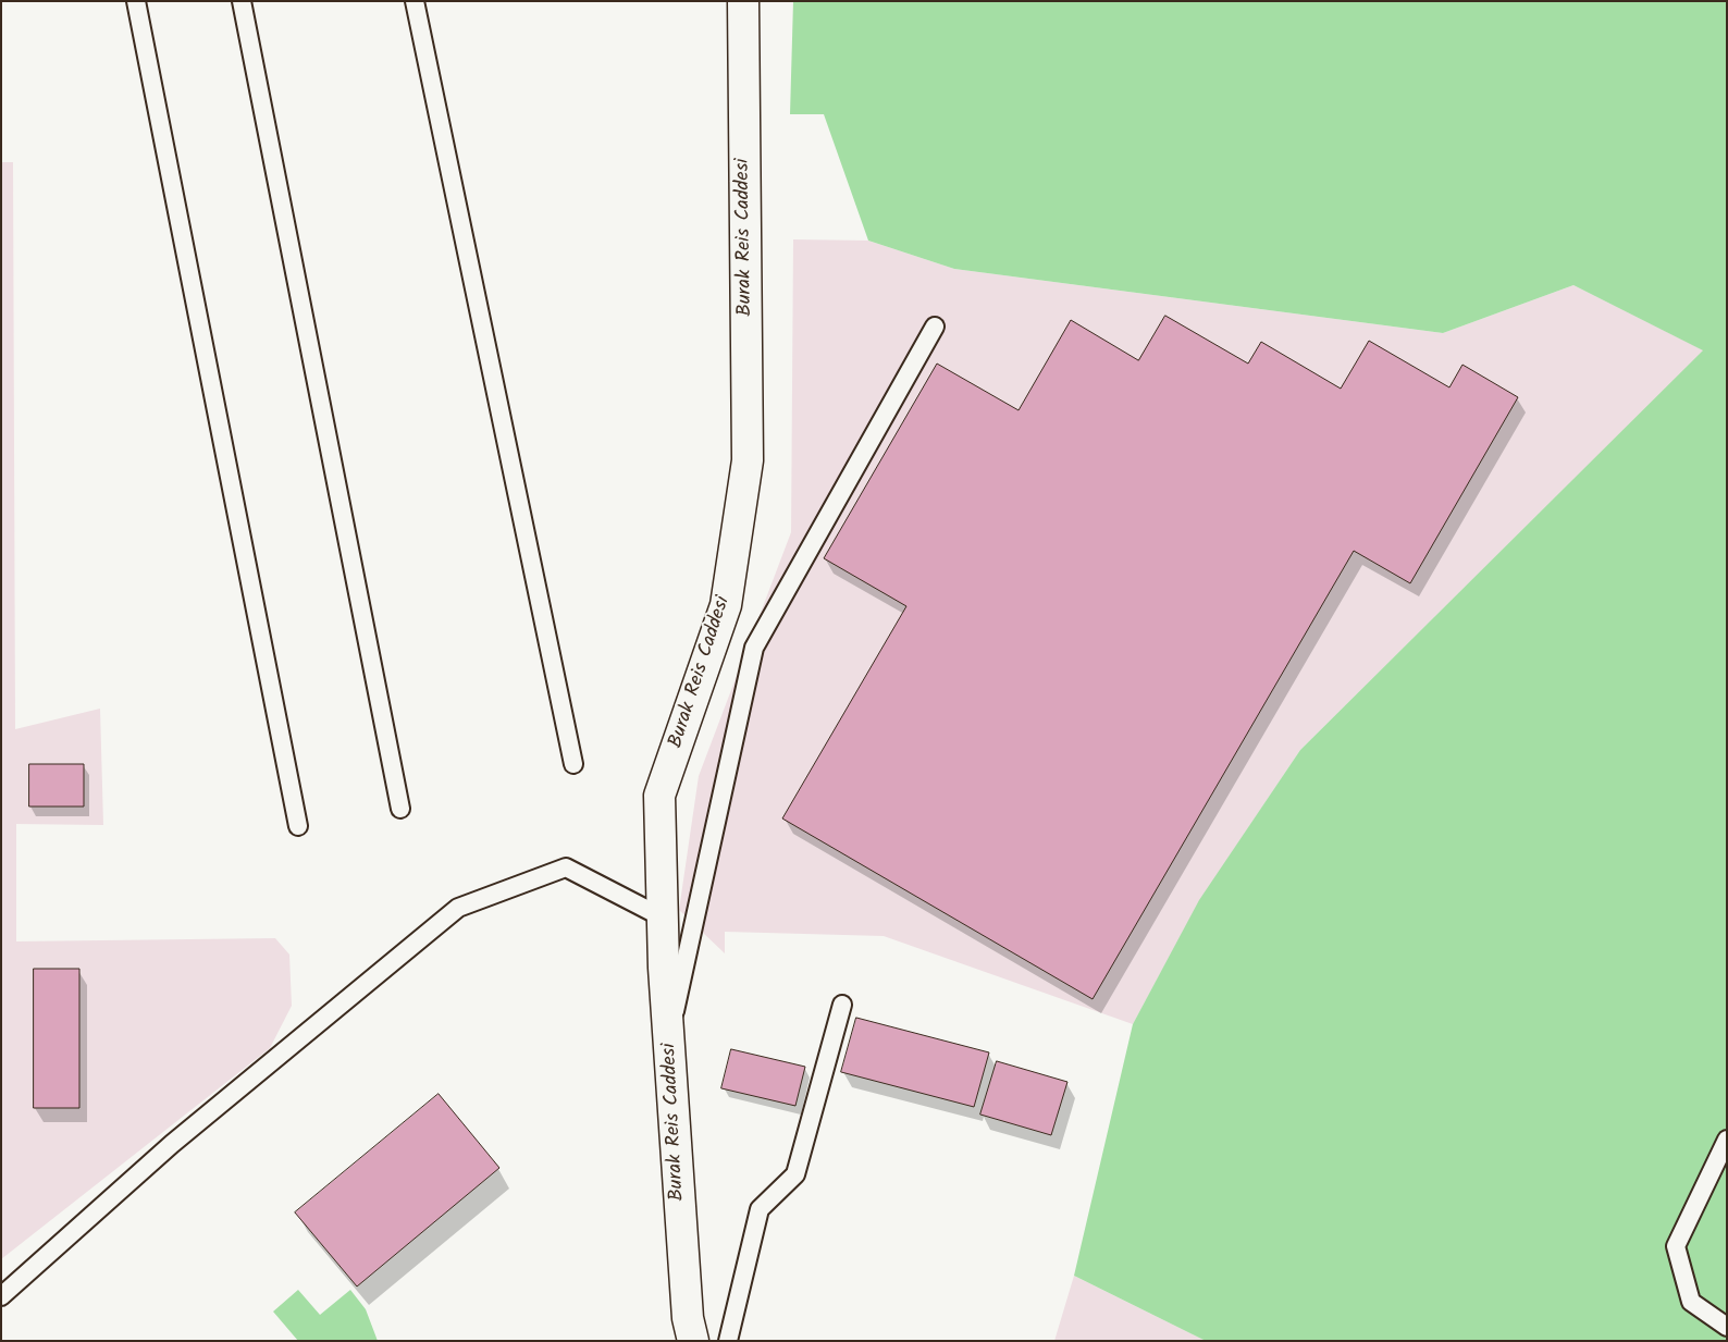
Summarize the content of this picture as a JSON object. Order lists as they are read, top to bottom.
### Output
{
  "streets": {
    "street": ["Burak Reis Caddesi"]
  }
}
